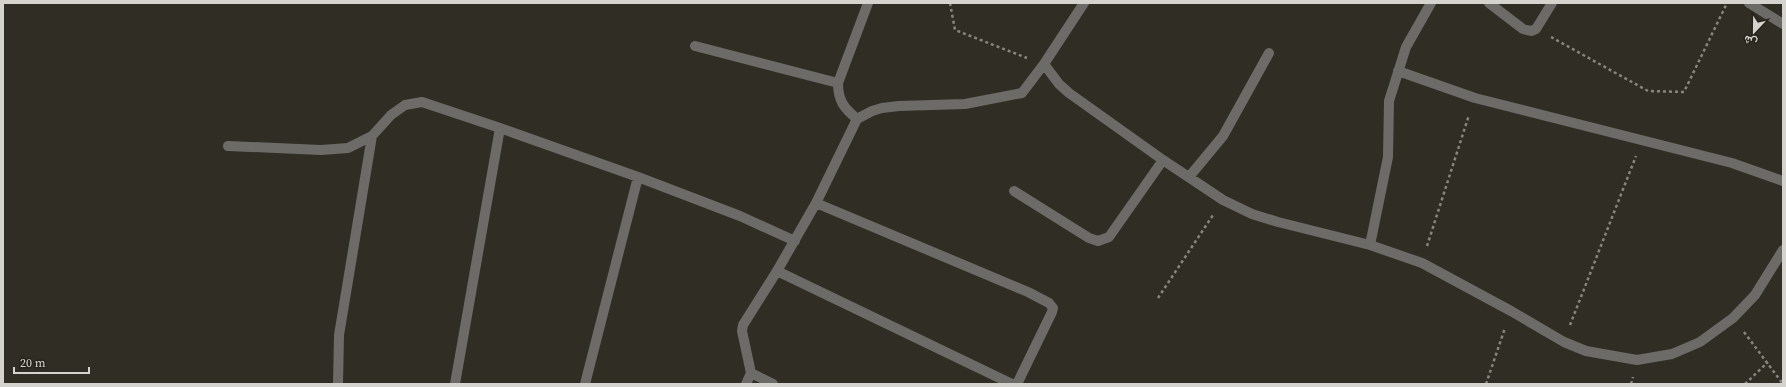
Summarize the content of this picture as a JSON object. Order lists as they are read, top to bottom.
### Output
{
  "scale_bar": "20 m",
  "north": "bottom"
}
